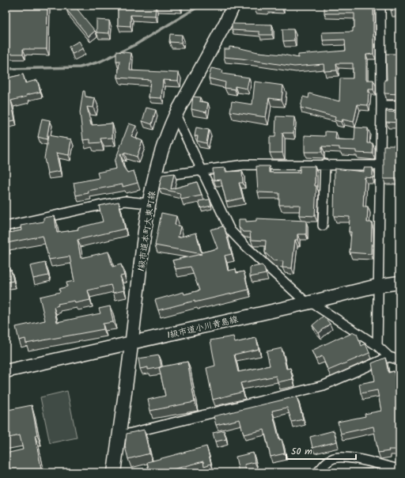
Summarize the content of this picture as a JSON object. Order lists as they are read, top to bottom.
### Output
{
  "streets": {
    "street": ["1級市道本町大東町線", "1級市道小川青島線"]
  },
  "crossings": [
    ["1級市道本町大東町線", "1級市道小川青島線"]
  ],
  "scale_bar": "50 m"
}
